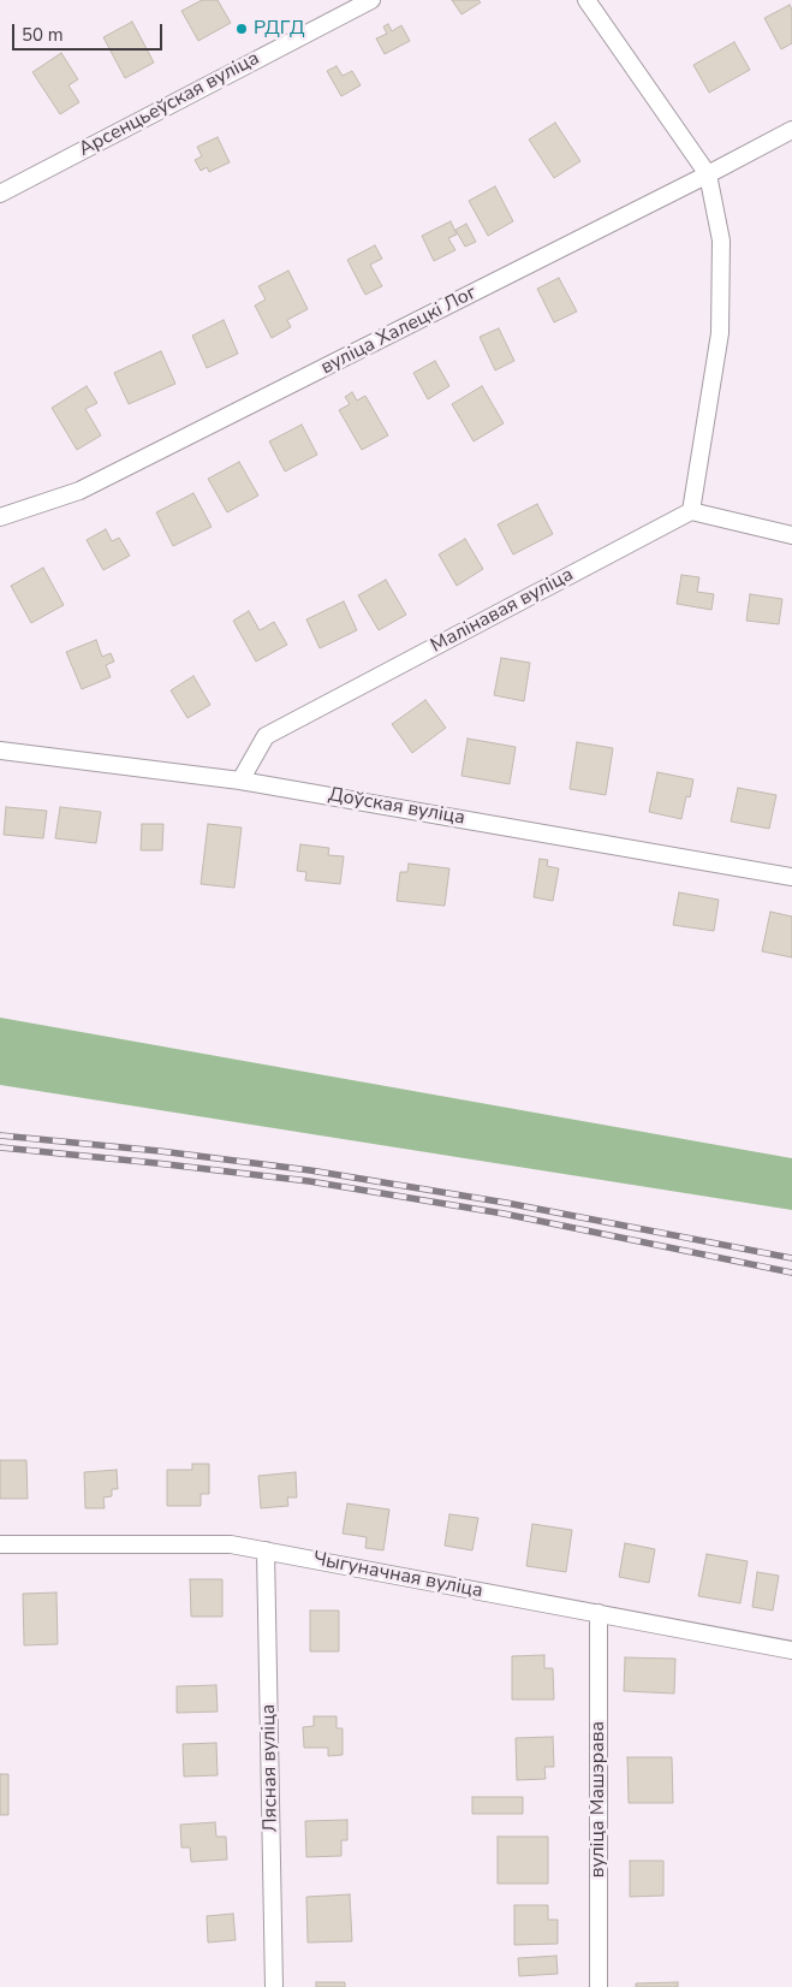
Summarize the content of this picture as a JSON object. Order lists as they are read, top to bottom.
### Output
{
  "streets": {
    "street": [
      "Арсенцьеўская вуліца",
      "вуліца Халецкі Лог",
      "Малінавая вуліца",
      "Доўская вуліца",
      "Чыгуначная вуліца",
      "Лясная вуліца",
      "вуліца Машэрава"
    ]
  },
  "crossings": [
    ["Малінавая вуліца", "Доўская вуліца"],
    ["Чыгуначная вуліца", "Лясная вуліца"],
    ["Чыгуначная вуліца", "вуліца Машэрава"]
  ],
  "places": ["РДГД"],
  "scale_bar": "50 m"
}
